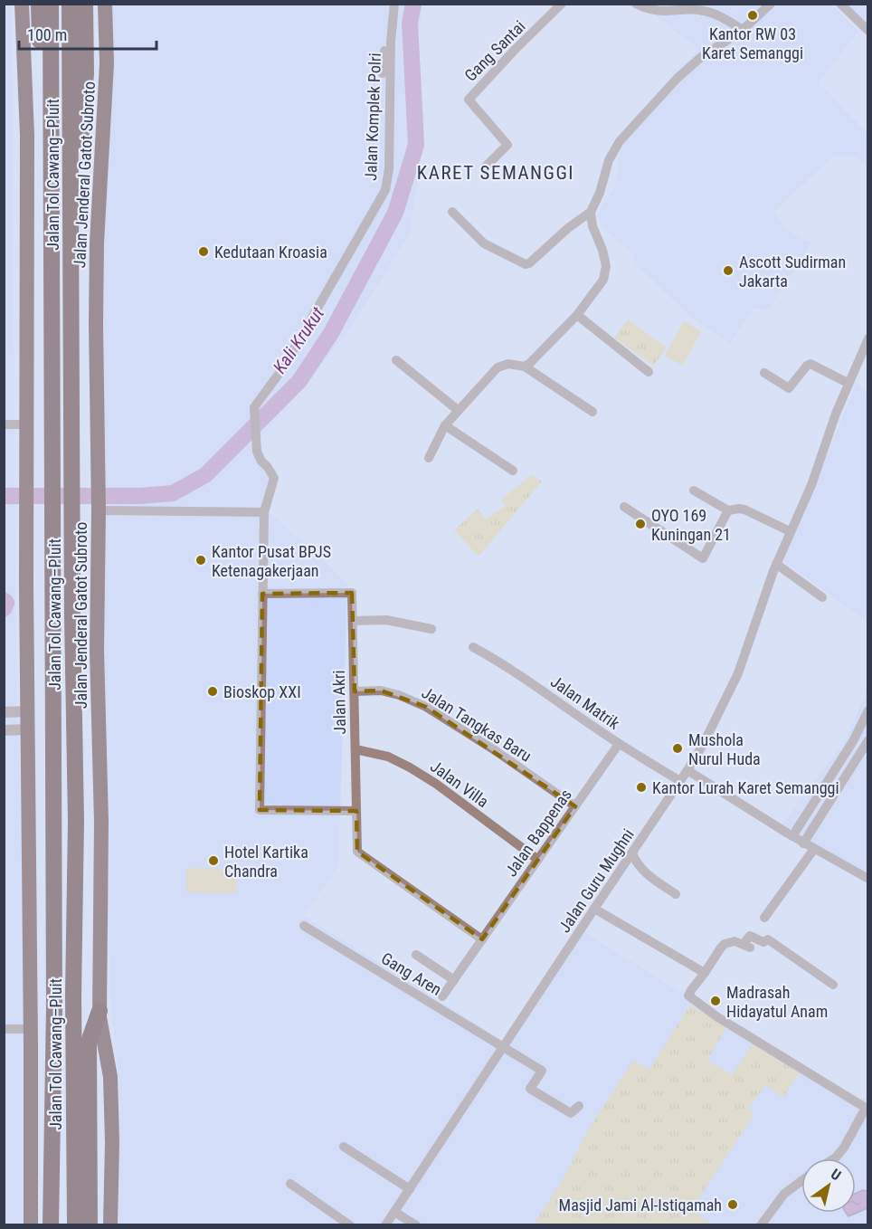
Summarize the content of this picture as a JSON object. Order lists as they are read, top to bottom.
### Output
{
  "streets": {
    "highway": ["Jalan Tol Cawang–Pluit", "Jalan Jenderal Gatot Subroto"],
    "street": [
      "Gang Santai",
      "Jalan Komplek Polri",
      "Jalan Akri",
      "Jalan Matrik",
      "Jalan Tangkas Baru",
      "Jalan Villa",
      "Jalan Bappenas",
      "Jalan Guru Mughni",
      "Gang Aren"
    ]
  },
  "crossings": [
    ["Jalan Komplek Polri", "Jalan Akri"],
    ["Jalan Akri", "Jalan Tangkas Baru"],
    ["Jalan Akri", "Jalan Villa"],
    ["Jalan Matrik", "Jalan Bappenas"],
    ["Jalan Matrik", "Jalan Guru Mughni"],
    ["Jalan Tangkas Baru", "Jalan Bappenas"],
    ["Jalan Villa", "Jalan Bappenas"],
    ["Jalan Guru Mughni", "Gang Aren"]
  ],
  "districts": ["KARET SEMANGGI"],
  "water": ["Kali Krukut"],
  "places": [
    "Kantor RW 03 Karet Semanggi",
    "Kedutaan Kroasia",
    "Ascott Sudirman Jakarta",
    "OYO 169 Kuningan 21",
    "Kantor Pusat BPJS Ketenagakerjaan",
    "Bioskop XXI",
    "Mushola Nurul Huda",
    "Kantor Lurah Karet Semanggi",
    "Hotel Kartika Chandra",
    "Madrasah Hidayatul Anam",
    "Masjid Jami Al-Istiqamah"
  ],
  "scale_bar": "100 m",
  "north": "top right"
}
